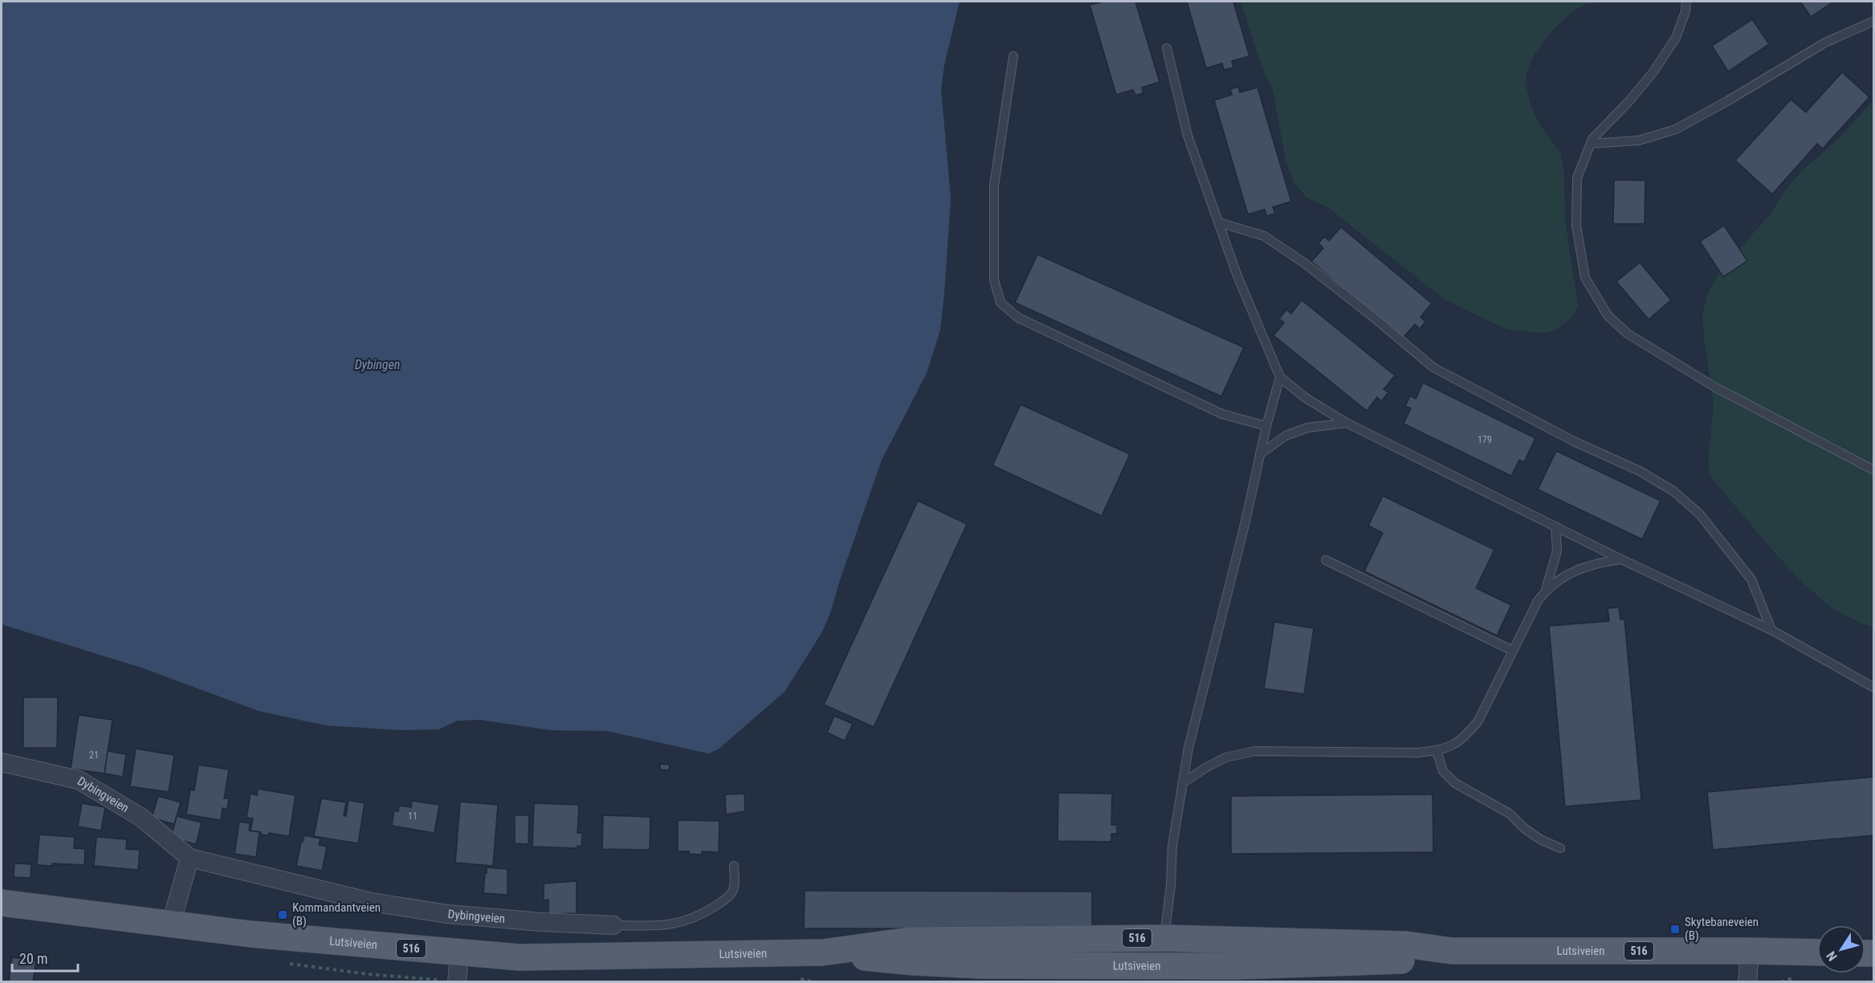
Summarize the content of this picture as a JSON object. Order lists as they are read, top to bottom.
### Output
{
  "streets": {
    "main road": ["516", "Lutsiveien"],
    "street": ["Dybingveien"]
  },
  "water": ["Dybingen"],
  "places": {
    "transit": ["Kommandantveien (B)", "Skytebaneveien (B)"]
  },
  "house_numbers": ["179", "21", "11"],
  "scale_bar": "20 m",
  "north": "bottom left"
}
